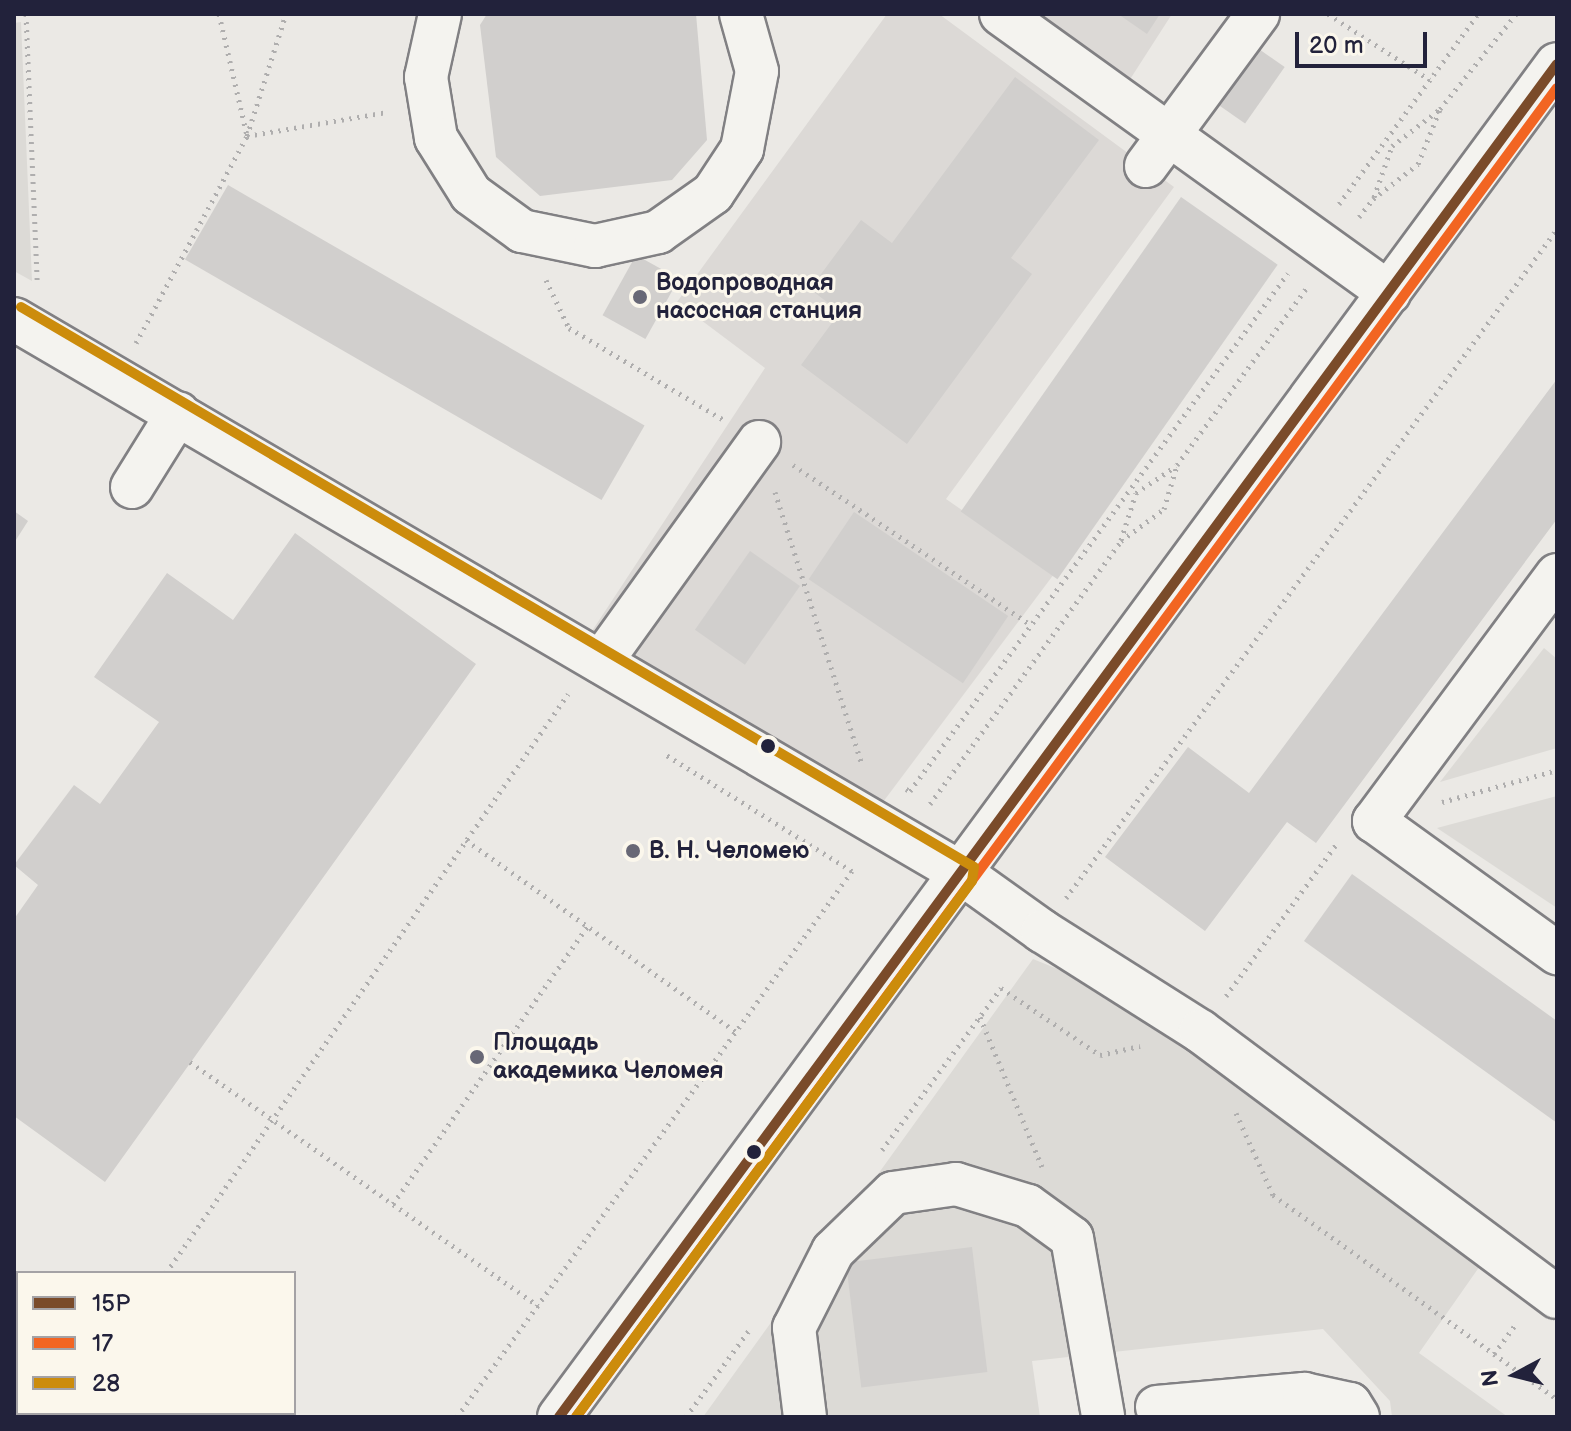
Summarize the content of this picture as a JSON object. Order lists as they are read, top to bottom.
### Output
{
  "places": ["Водопроводная насосная станция", "В. Н. Челомею", "Площадь академика Челомея"],
  "lines": ["transit line 15Р", "transit line 17", "transit line 28"],
  "legend": ["15Р", "17", "28"],
  "scale_bar": "20 m",
  "north": "left"
}
